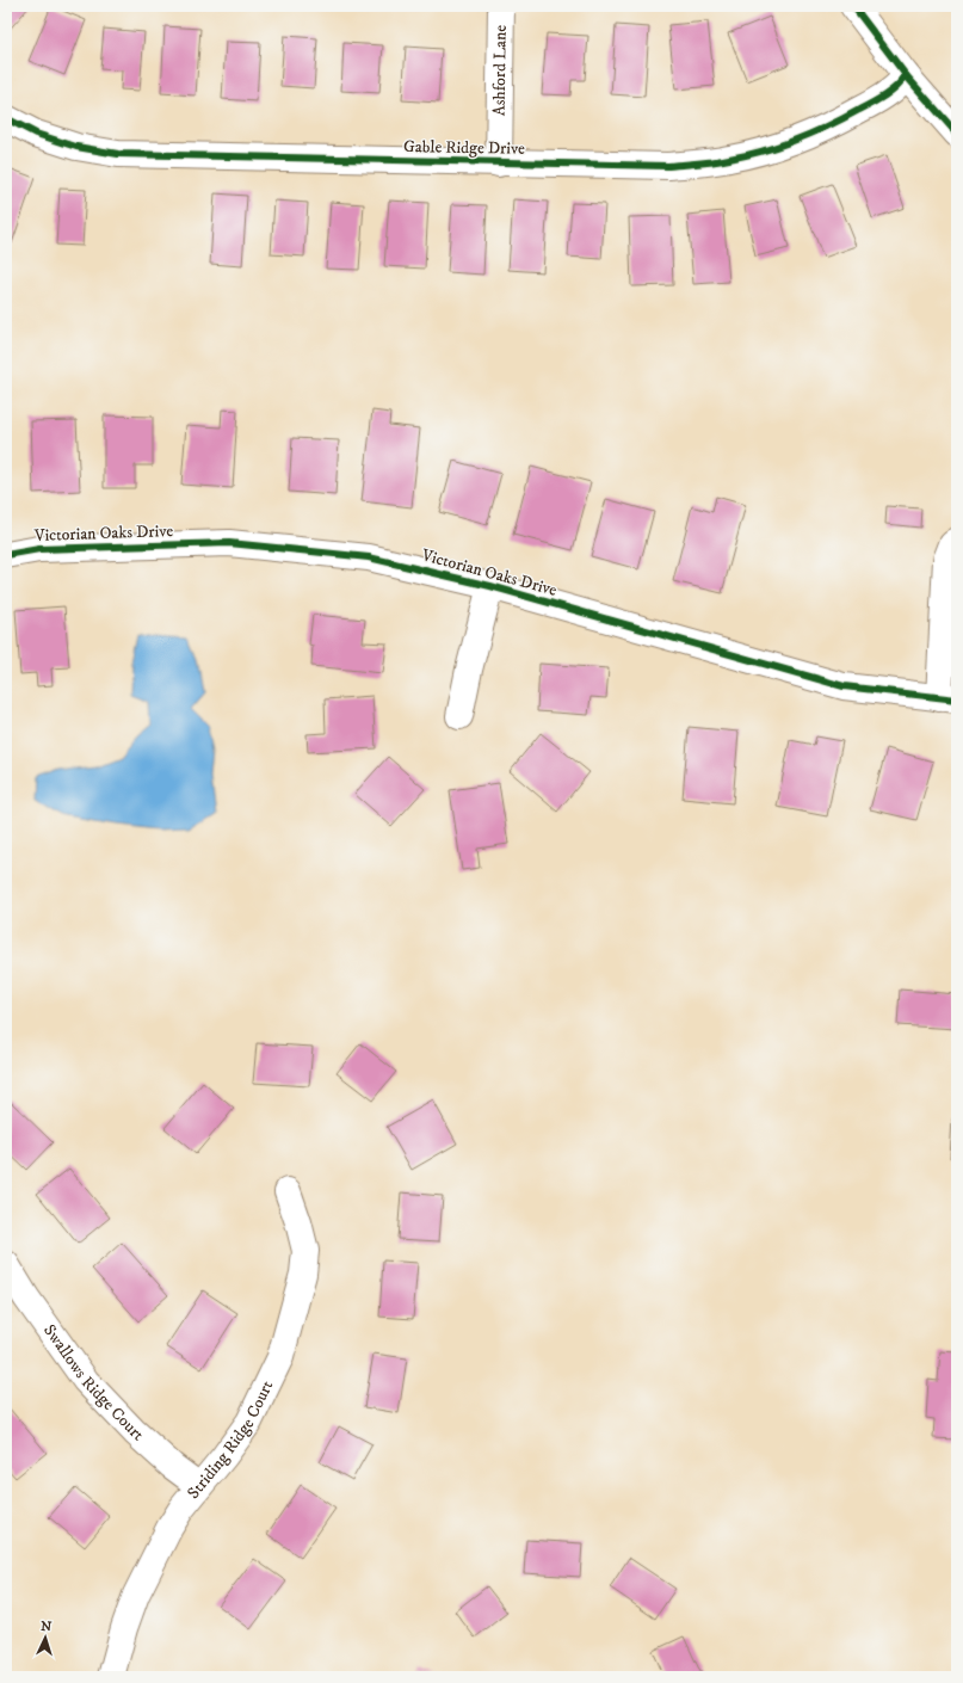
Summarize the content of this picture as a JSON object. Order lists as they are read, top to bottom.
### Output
{
  "streets": {
    "street": [
      "Ashford Lane",
      "Gable Ridge Drive",
      "Victorian Oaks Drive",
      "Swallows Ridge Court",
      "Striding Ridge Court"
    ]
  },
  "crossings": [
    ["Ashford Lane", "Gable Ridge Drive"],
    ["Swallows Ridge Court", "Striding Ridge Court"]
  ],
  "north": "top"
}
